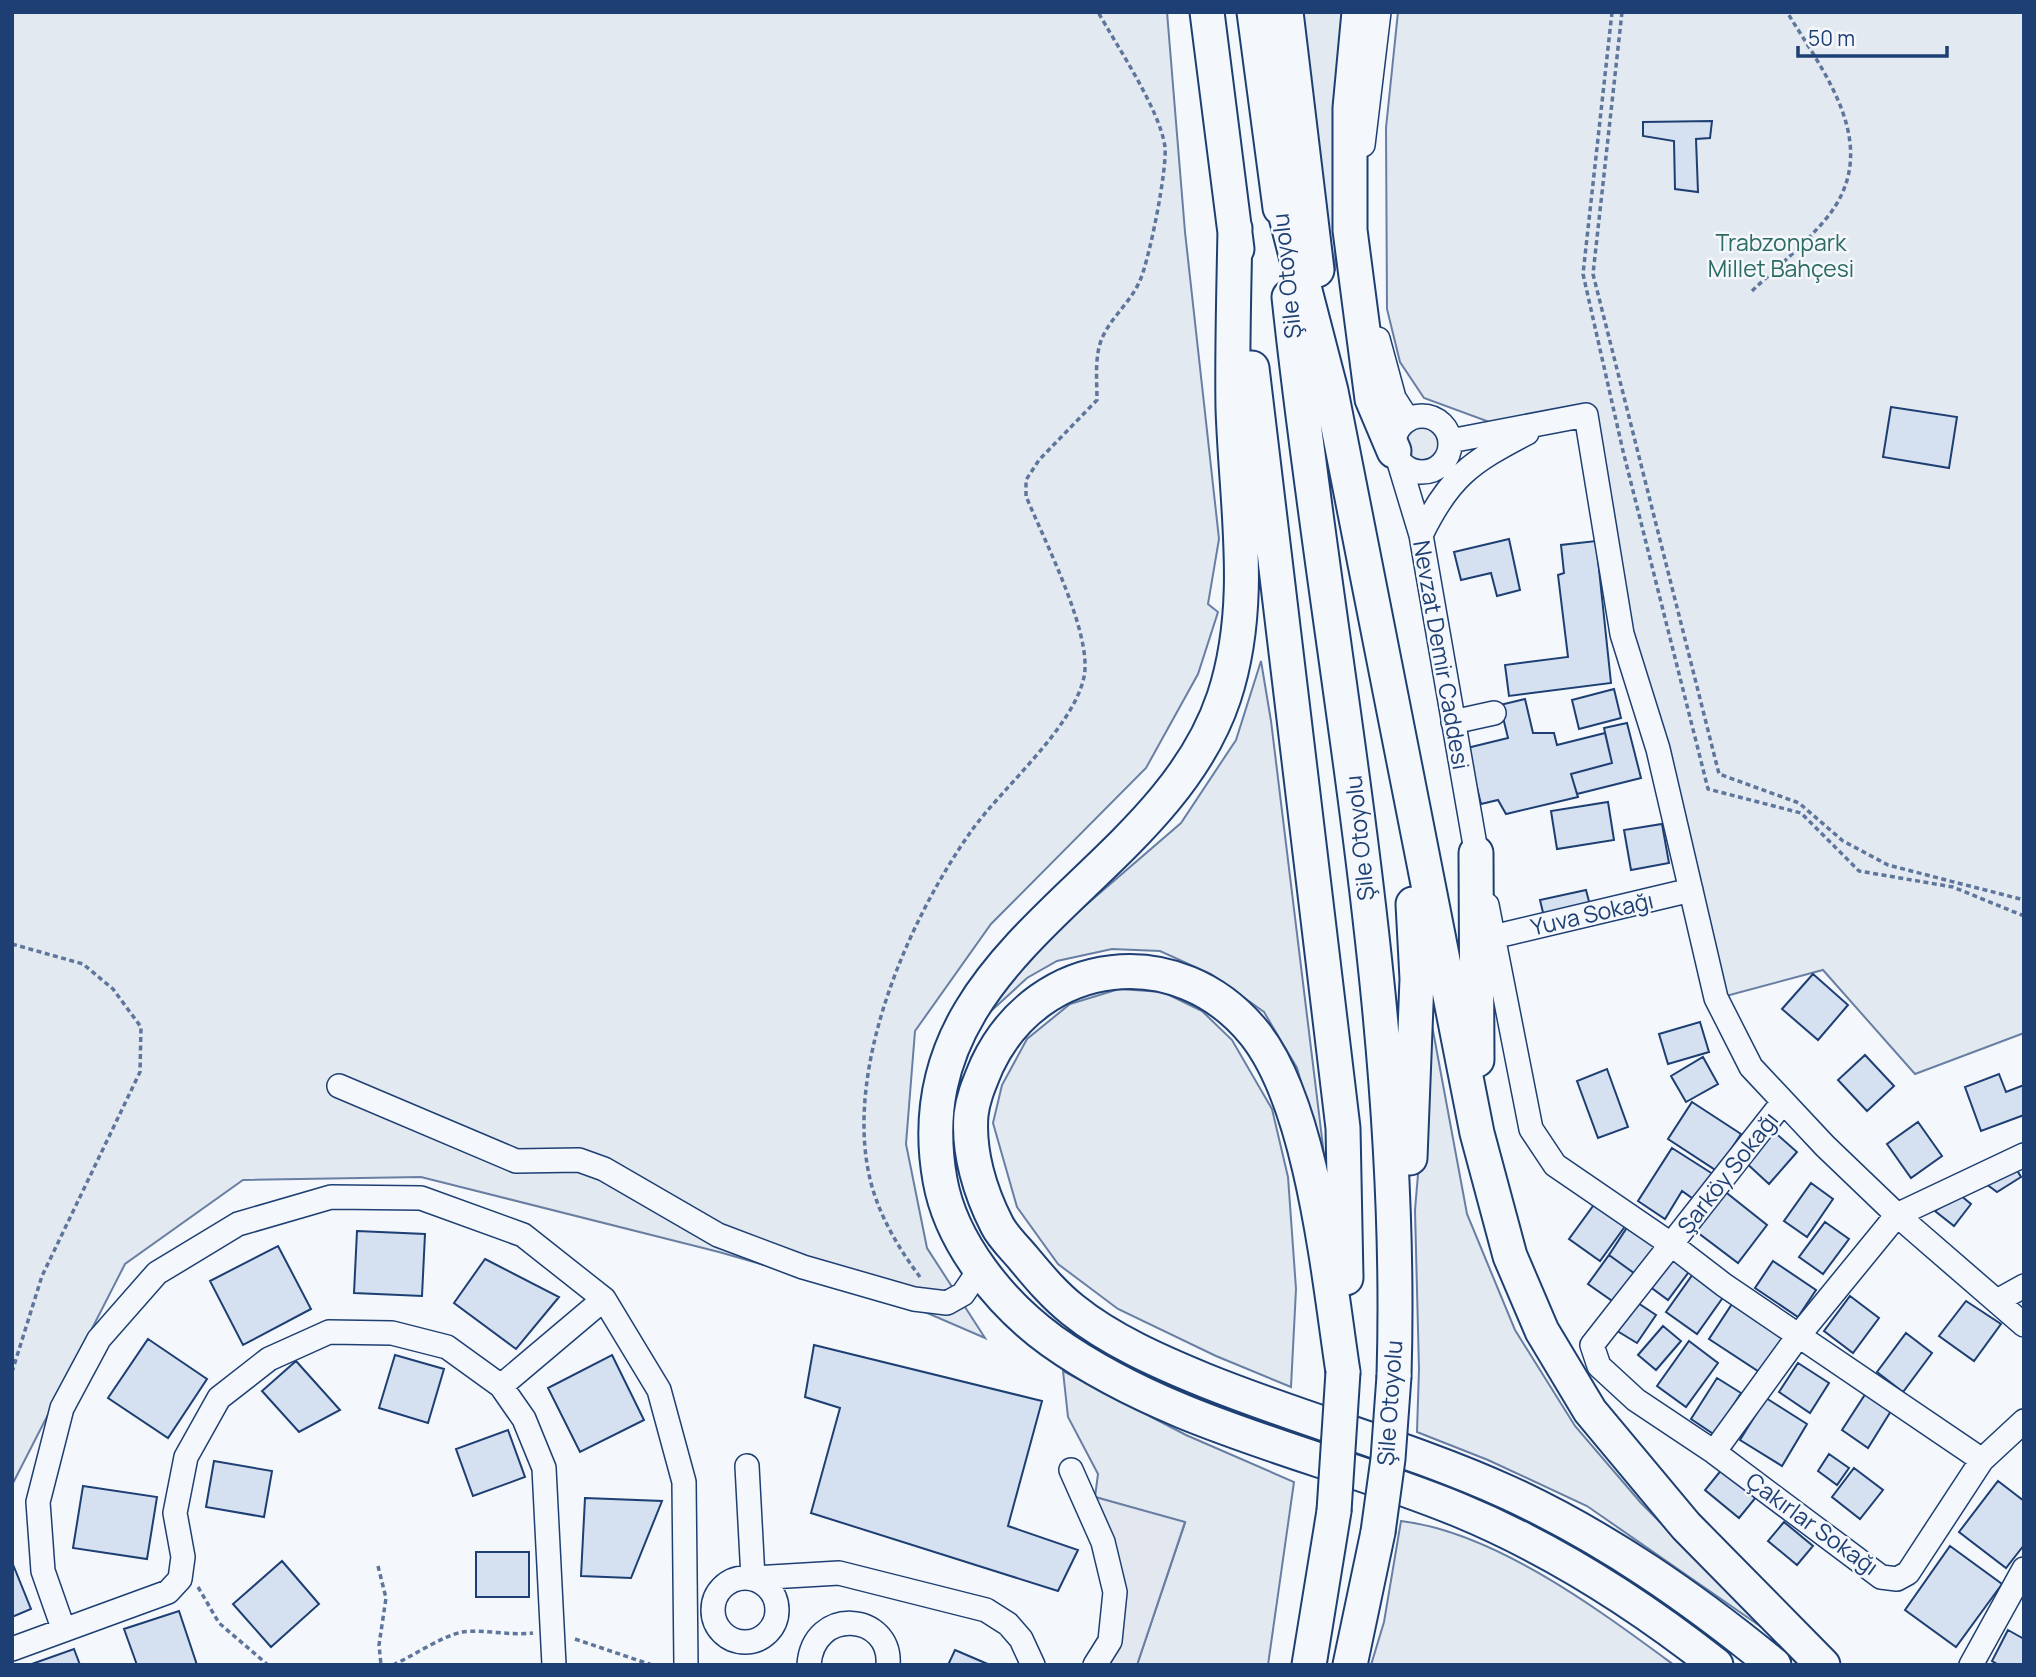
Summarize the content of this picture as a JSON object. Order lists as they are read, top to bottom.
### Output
{
  "streets": {
    "highway": ["Şile Otoyolu"],
    "street": [
      "Nevzat Demir Caddesi",
      "Yuva Sokağı",
      "Şarköy Sokağı",
      "Çakırlar Sokağı"
    ]
  },
  "crossings": [
    ["Nevzat Demir Caddesi", "Yuva Sokağı"],
    ["Nevzat Demir Caddesi", "Şarköy Sokağı"],
    ["Nevzat Demir Caddesi", "Çakırlar Sokağı"],
    ["Şarköy Sokağı", "Çakırlar Sokağı"]
  ],
  "parks": ["Trabzonpark Millet Bahçesi"],
  "scale_bar": "50 m"
}
